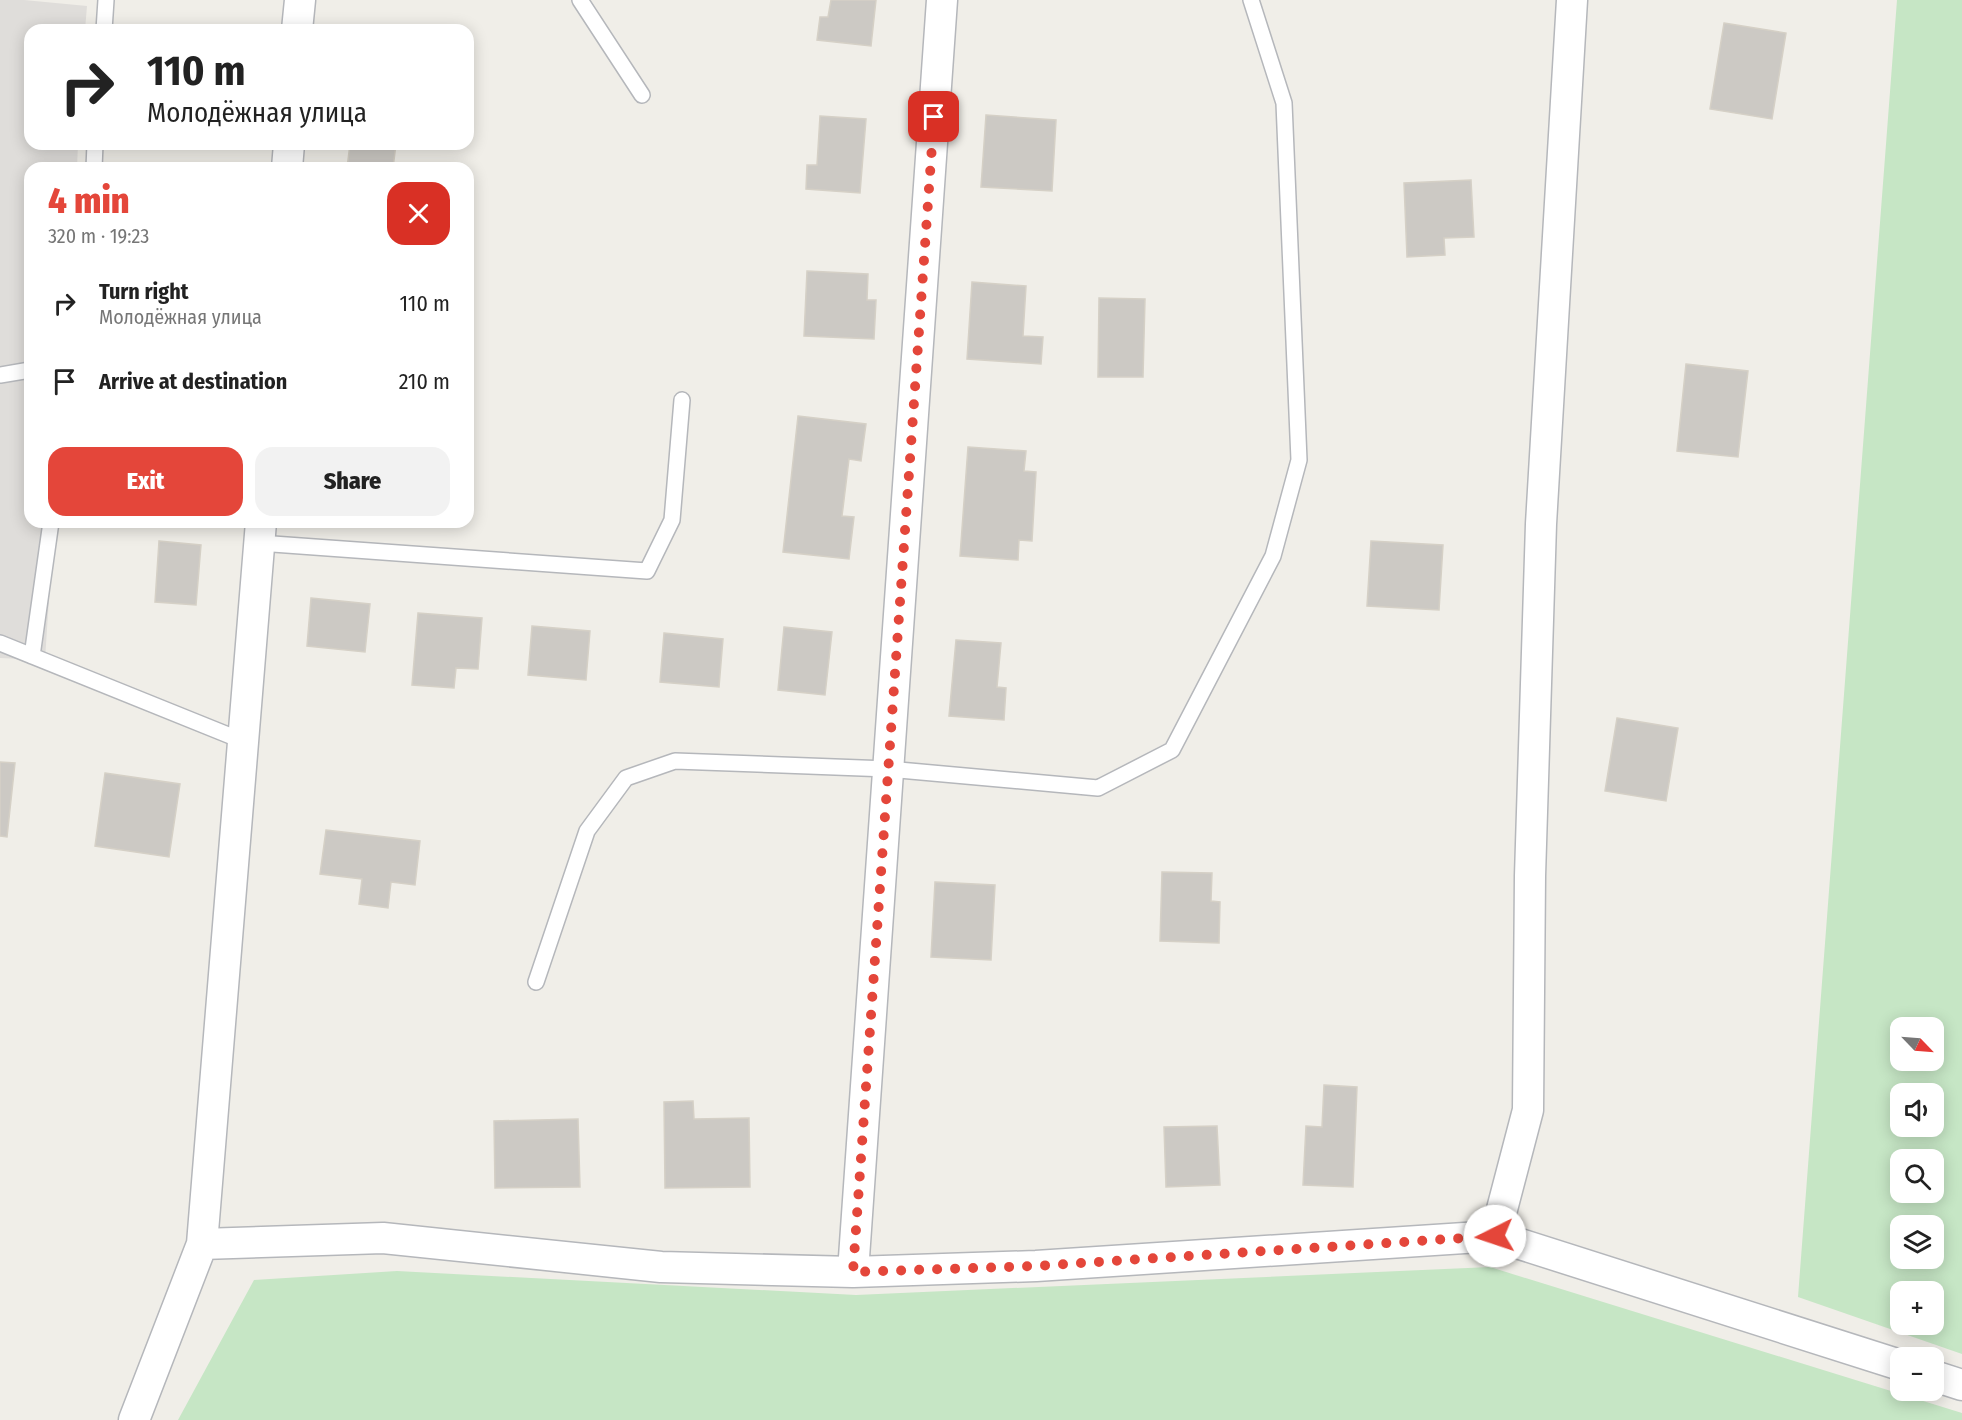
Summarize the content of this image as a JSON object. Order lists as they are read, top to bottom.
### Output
{
  "north": "bottom right",
  "page": {
    "turn": ["110 m", "Молодёжная улица"],
    "heading": ["4 min", "320 m · 19:23"],
    "list": [
      {
        "name": "Turn right",
        "note": "Молодёжная улица",
        "value": "110 m"
      },
      {
        "name": "Arrive at destination",
        "value": "210 m"
      }
    ],
    "buttons": ["Exit", "Share"],
    "map_buttons": ["+", "−"]
  }
}
